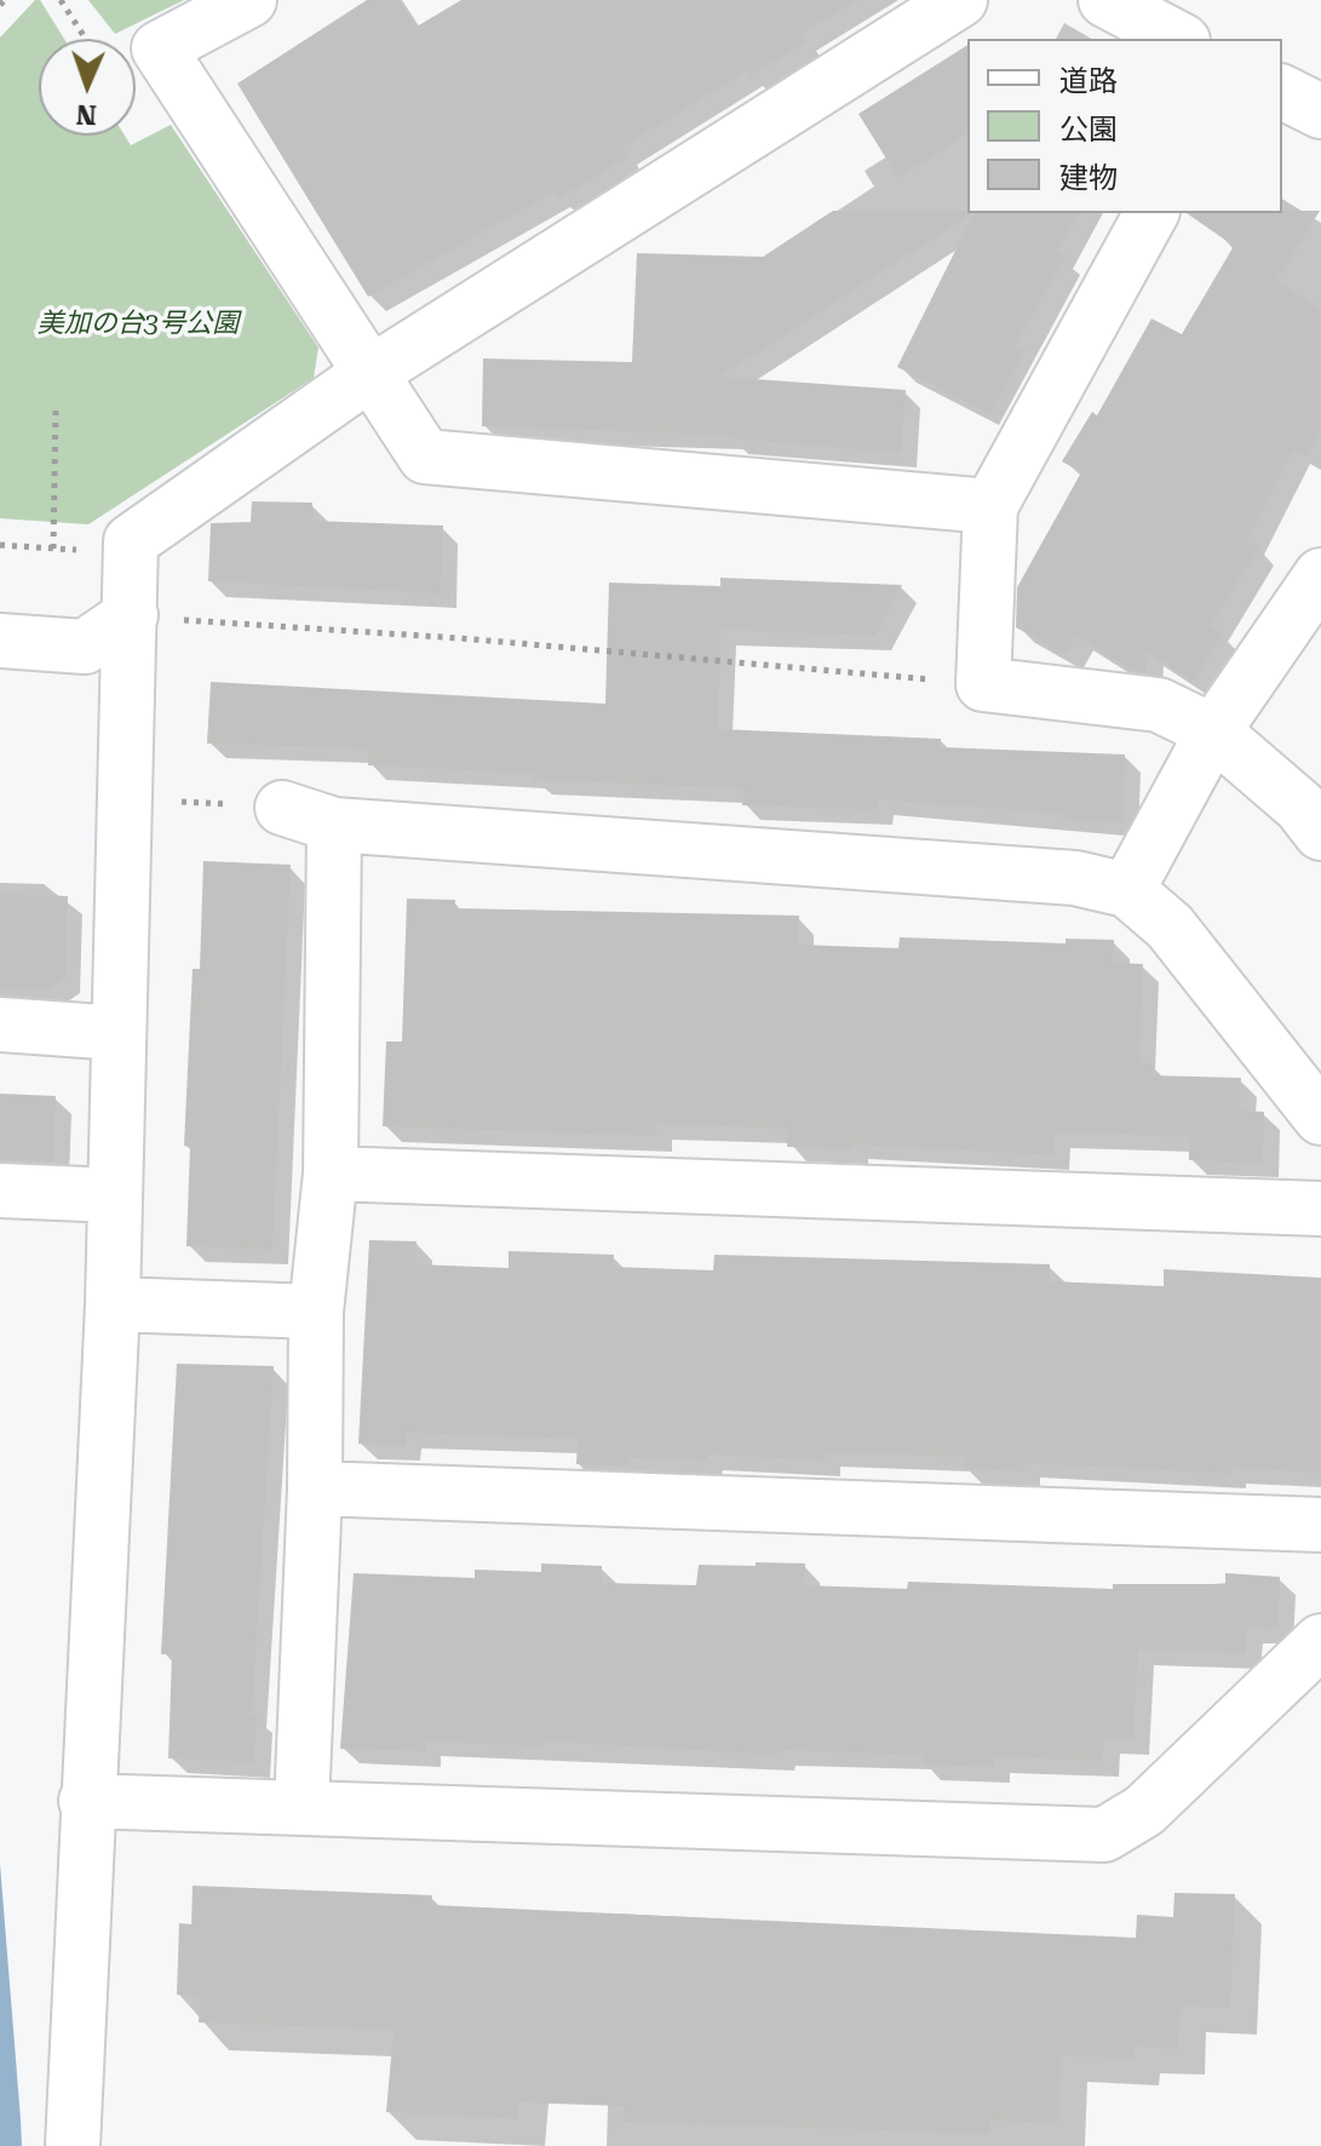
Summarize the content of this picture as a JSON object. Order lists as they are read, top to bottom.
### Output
{
  "parks": ["美加の台3号公園"],
  "legend": ["道路", "公園", "建物"],
  "north": "bottom"
}
